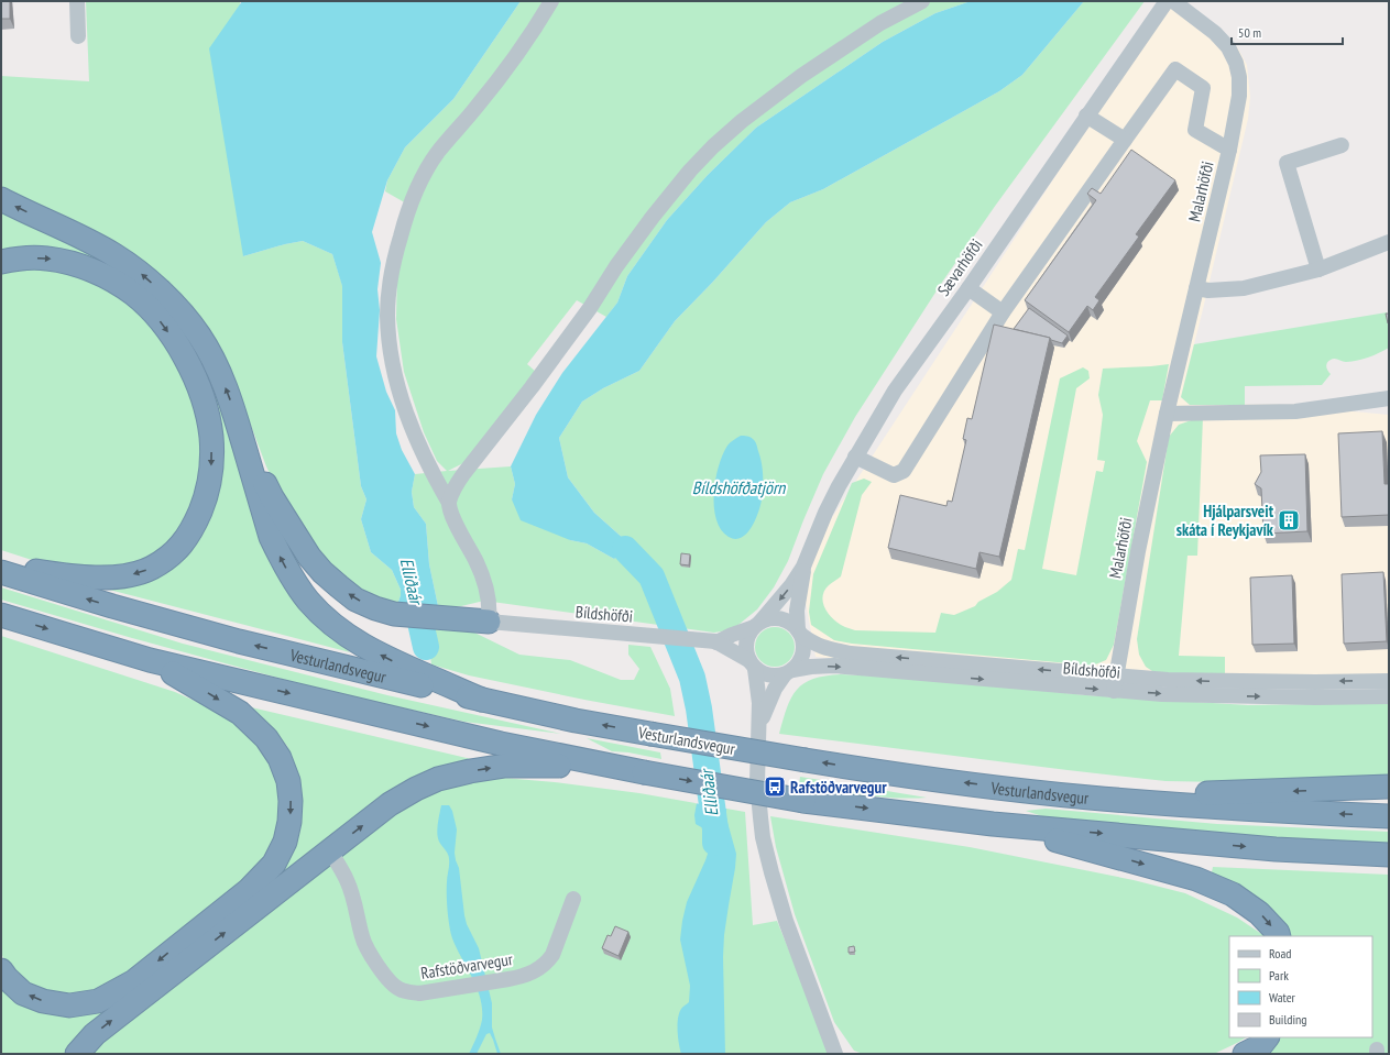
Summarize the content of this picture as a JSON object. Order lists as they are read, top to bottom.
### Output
{
  "streets": {
    "highway": ["Vesturlandsvegur"],
    "street": [
      "Malarhöfði",
      "Sævarhöfði",
      "Bíldshöfði",
      "Rafstöðvarvegur"
    ]
  },
  "crossings": [
    ["Malarhöfði", "Bíldshöfði"],
    ["Sævarhöfði", "Bíldshöfði"]
  ],
  "water": ["Bíldshöfðatjörn", "Elliðaár"],
  "places": {
    "building": ["Hjálparsveit skáta í Reykjavík"],
    "bus stop": ["Rafstöðvarvegur"]
  },
  "legend": [
    "Road",
    "Park",
    "Water",
    "Building"
  ],
  "scale_bar": "50 m"
}
